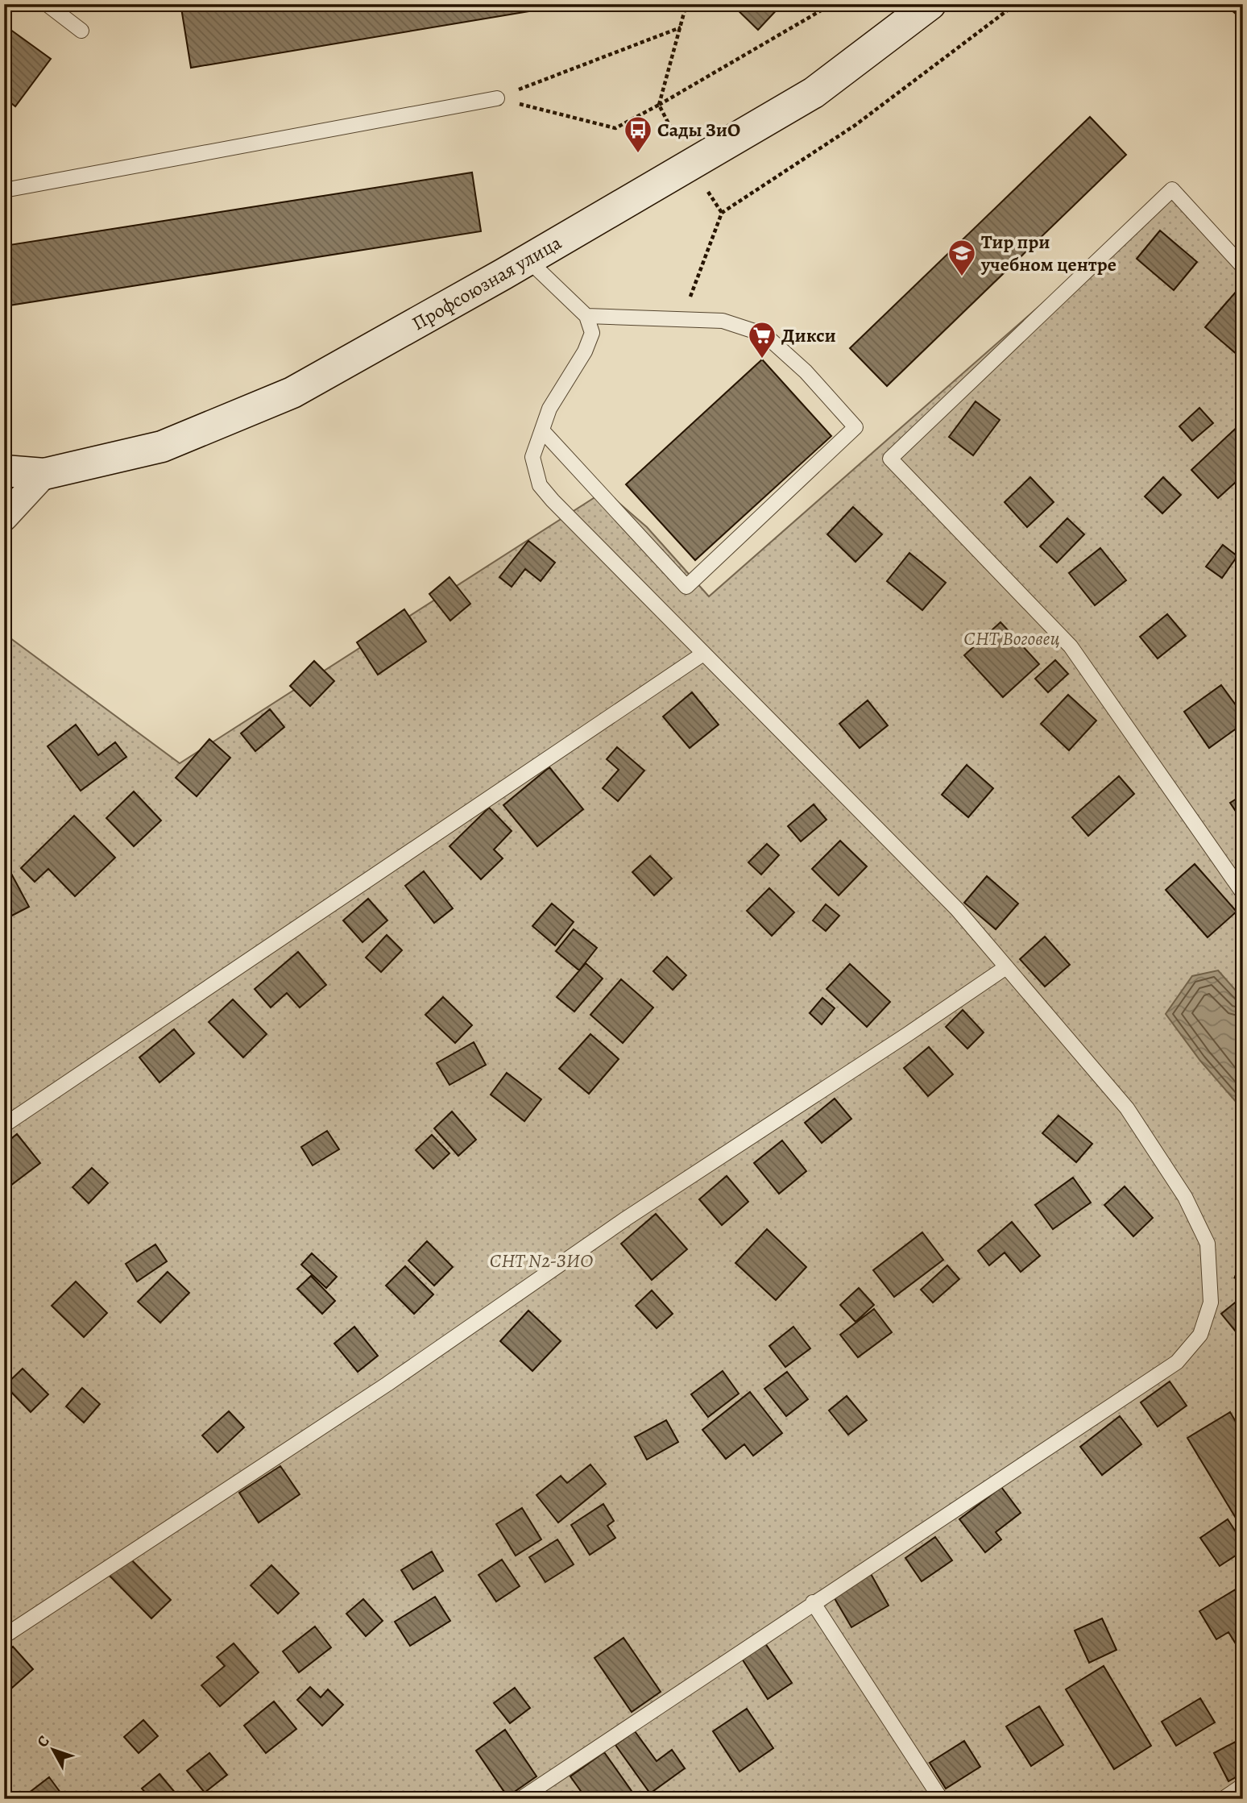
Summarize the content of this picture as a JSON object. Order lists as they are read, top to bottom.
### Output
{
  "streets": {
    "main road": ["Профсоюзная улица"]
  },
  "parks": ["СНТ Воговец", "СНТ N2-ЗИО"],
  "places": {
    "bus stop": ["Сады ЗиО"],
    "school or university": ["Тир при учебном центре"],
    "supermarket": ["Дикси"]
  },
  "north": "top left"
}
